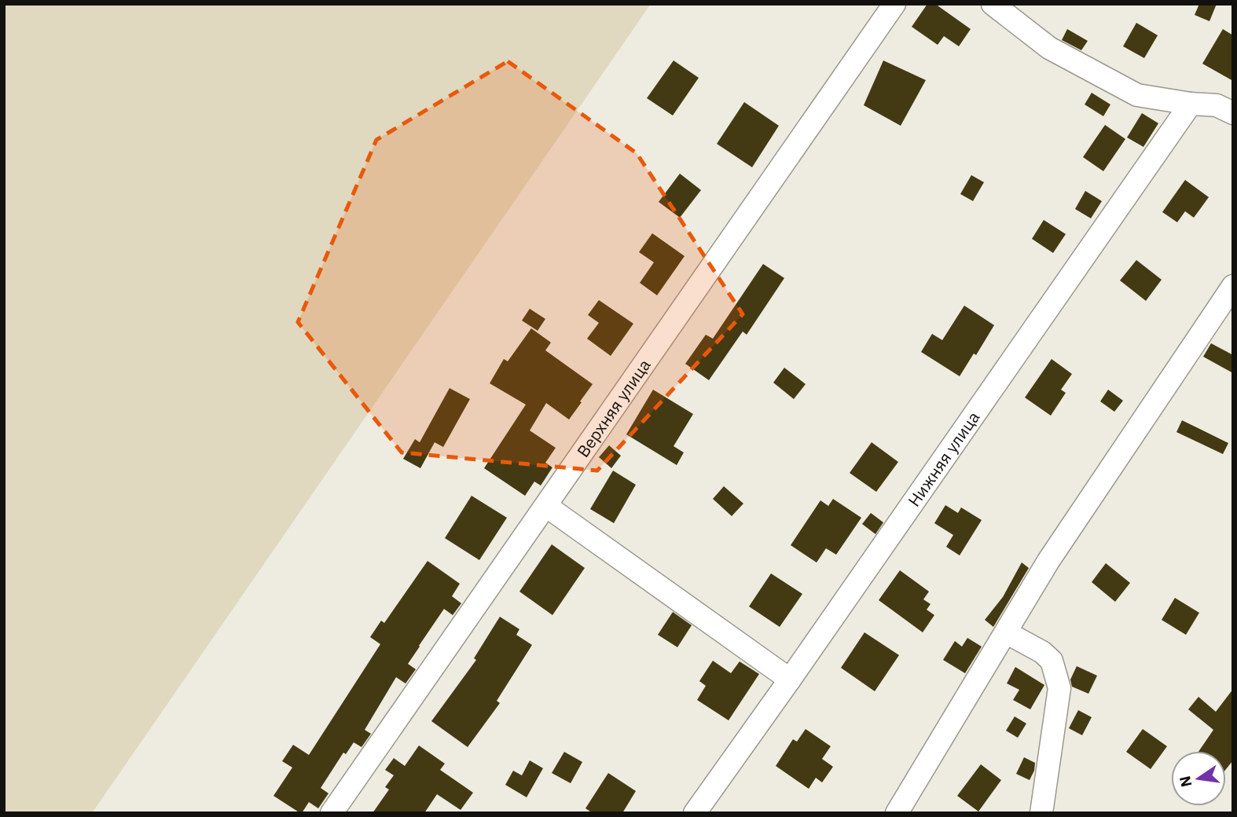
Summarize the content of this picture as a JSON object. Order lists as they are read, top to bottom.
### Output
{
  "streets": {
    "street": ["Верхняя улица", "Нижняя улица"]
  },
  "north": "left"
}
